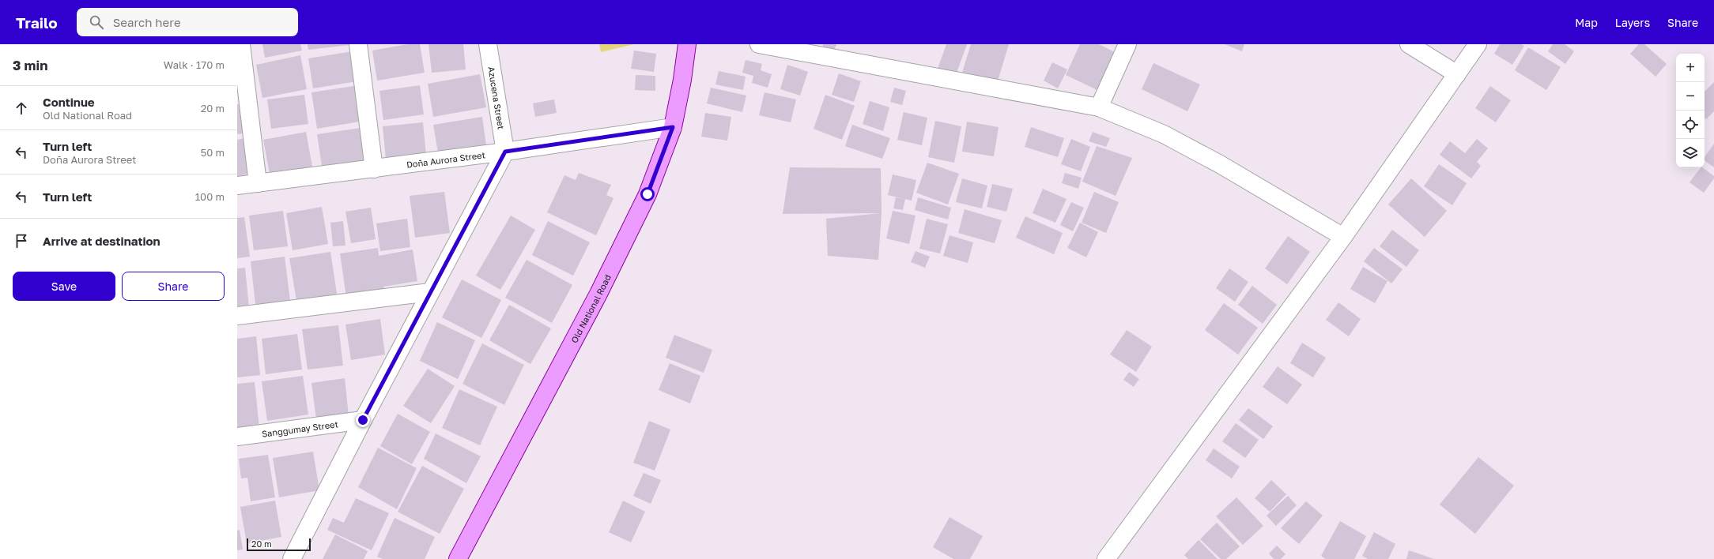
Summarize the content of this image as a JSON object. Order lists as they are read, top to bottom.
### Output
{
  "streets": {
    "main road": ["Old National Road"],
    "street": ["Azucena Street", "Doña Aurora Street", "Sanggumay Street"]
  },
  "crossings": [
    ["Azucena Street", "Doña Aurora Street"],
    ["Doña Aurora Street", "Old National Road"]
  ],
  "scale_bar": "20 m",
  "page": {
    "header": "Trailo",
    "search": "Search here",
    "nav": ["Map", "Layers", "Share"],
    "heading": ["3 min", "Walk · 170 m"],
    "map_buttons": ["+", "−"],
    "list": [
      ["Continue", "Old National Road", "20 m"],
      ["Turn left", "Doña Aurora Street", "50 m"],
      ["Turn left", "100 m"],
      "Arrive at destination"
    ],
    "buttons": ["Save", "Share"],
    "scale": "20 m"
  }
}
